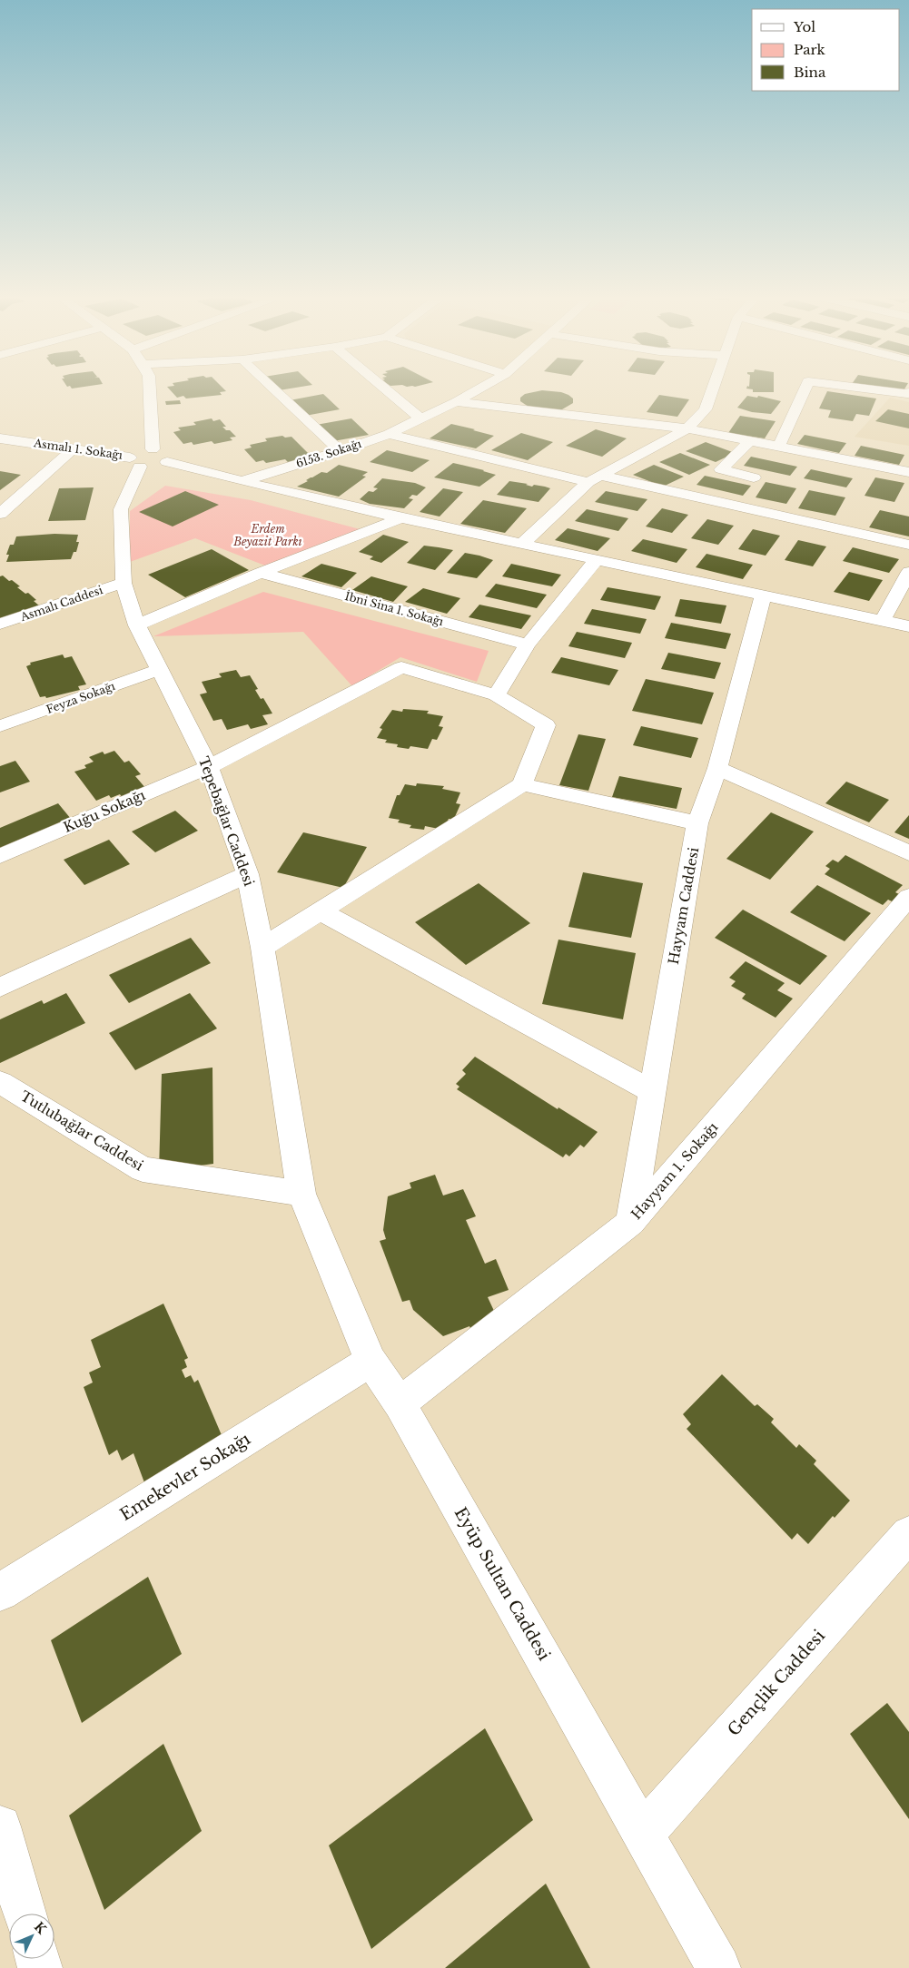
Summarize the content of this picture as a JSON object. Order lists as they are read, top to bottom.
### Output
{
  "streets": {
    "street": [
      "Asmalı 1. Sokağı",
      "6153. Sokağı",
      "Asmalı Caddesi",
      "İbni Sina 1. Sokağı",
      "Feyza Sokağı",
      "Kuğu Sokağı",
      "Tepebağlar Caddesi",
      "Hayyam Caddesi",
      "Tutlubağlar Caddesi",
      "Hayyam 1. Sokağı",
      "Emekevler Sokağı",
      "Eyüp Sultan Caddesi",
      "Gençlik Caddesi"
    ]
  },
  "crossings": [
    ["Asmalı 1. Sokağı", "Tepebağlar Caddesi"],
    ["Asmalı Caddesi", "Tepebağlar Caddesi"],
    ["Feyza Sokağı", "Tepebağlar Caddesi"],
    ["Kuğu Sokağı", "Tepebağlar Caddesi"],
    ["Tepebağlar Caddesi", "Tutlubağlar Caddesi"],
    ["Tepebağlar Caddesi", "Eyüp Sultan Caddesi"],
    ["Hayyam Caddesi", "Hayyam 1. Sokağı"],
    ["Tutlubağlar Caddesi", "Eyüp Sultan Caddesi"],
    ["Hayyam 1. Sokağı", "Eyüp Sultan Caddesi"],
    ["Emekevler Sokağı", "Eyüp Sultan Caddesi"],
    ["Eyüp Sultan Caddesi", "Gençlik Caddesi"]
  ],
  "parks": ["Erdem Beyazit Parkı"],
  "legend": ["Yol", "Park", "Bina"],
  "north": "top right"
}
